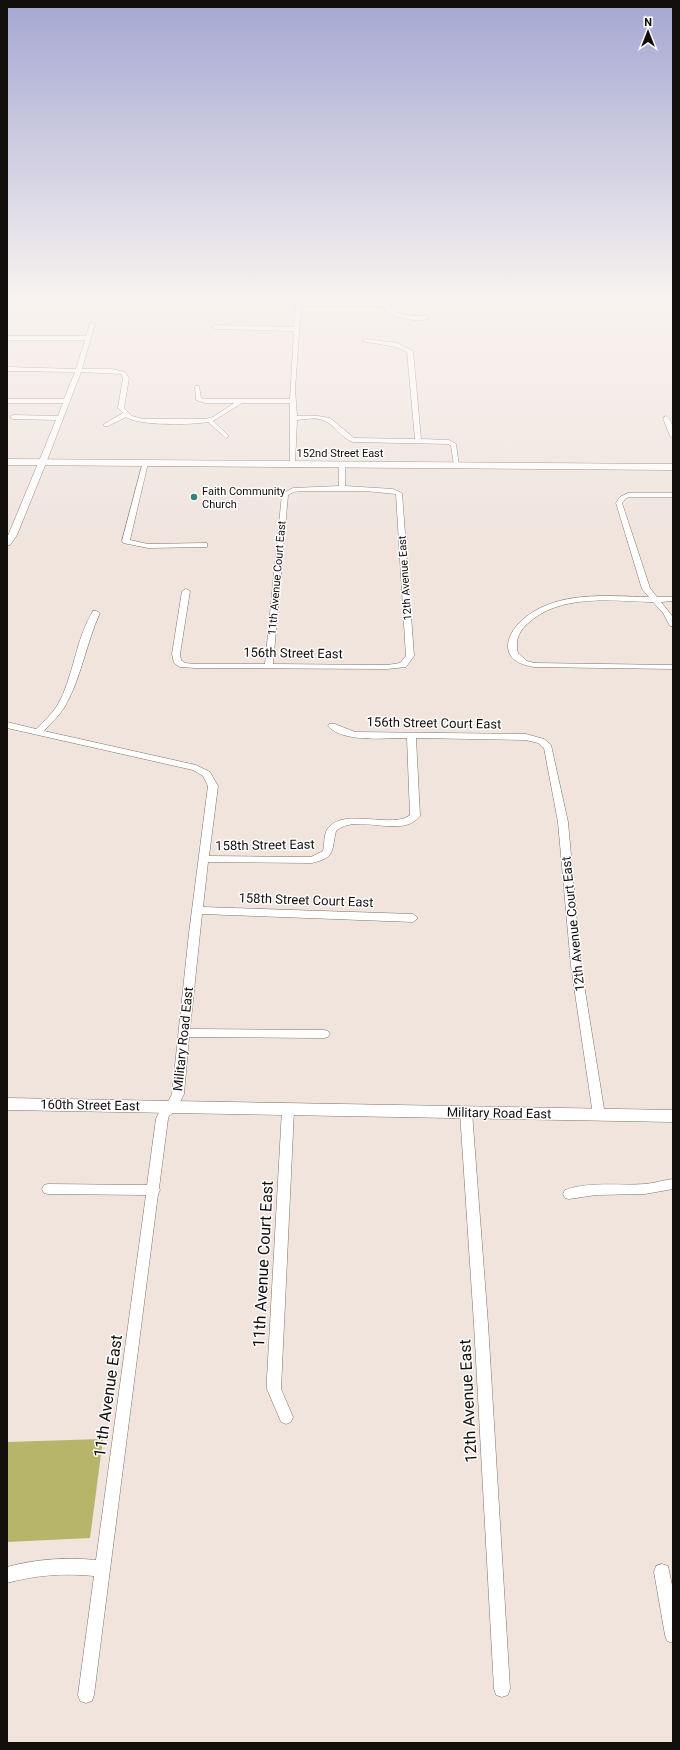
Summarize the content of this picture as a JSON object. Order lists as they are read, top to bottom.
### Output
{
  "streets": {
    "main road": ["152nd Street East"],
    "street": [
      "11th Avenue Court East",
      "12th Avenue East",
      "156th Street East",
      "156th Street Court East",
      "158th Street East",
      "158th Street Court East",
      "12th Avenue Court East",
      "Military Road East",
      "160th Street East",
      "11th Avenue East"
    ]
  },
  "crossings": [
    ["11th Avenue Court East", "12th Avenue East"],
    ["11th Avenue Court East", "156th Street East"],
    ["11th Avenue Court East", "Military Road East"],
    ["12th Avenue East", "156th Street East"],
    ["12th Avenue East", "Military Road East"],
    ["156th Street Court East", "158th Street East"],
    ["156th Street Court East", "12th Avenue Court East"],
    ["158th Street East", "Military Road East"],
    ["158th Street Court East", "Military Road East"],
    ["12th Avenue Court East", "Military Road East"],
    ["Military Road East", "160th Street East"],
    ["Military Road East", "11th Avenue East"],
    ["160th Street East", "11th Avenue East"]
  ],
  "places": ["Faith Community Church"],
  "north": "top"
}
